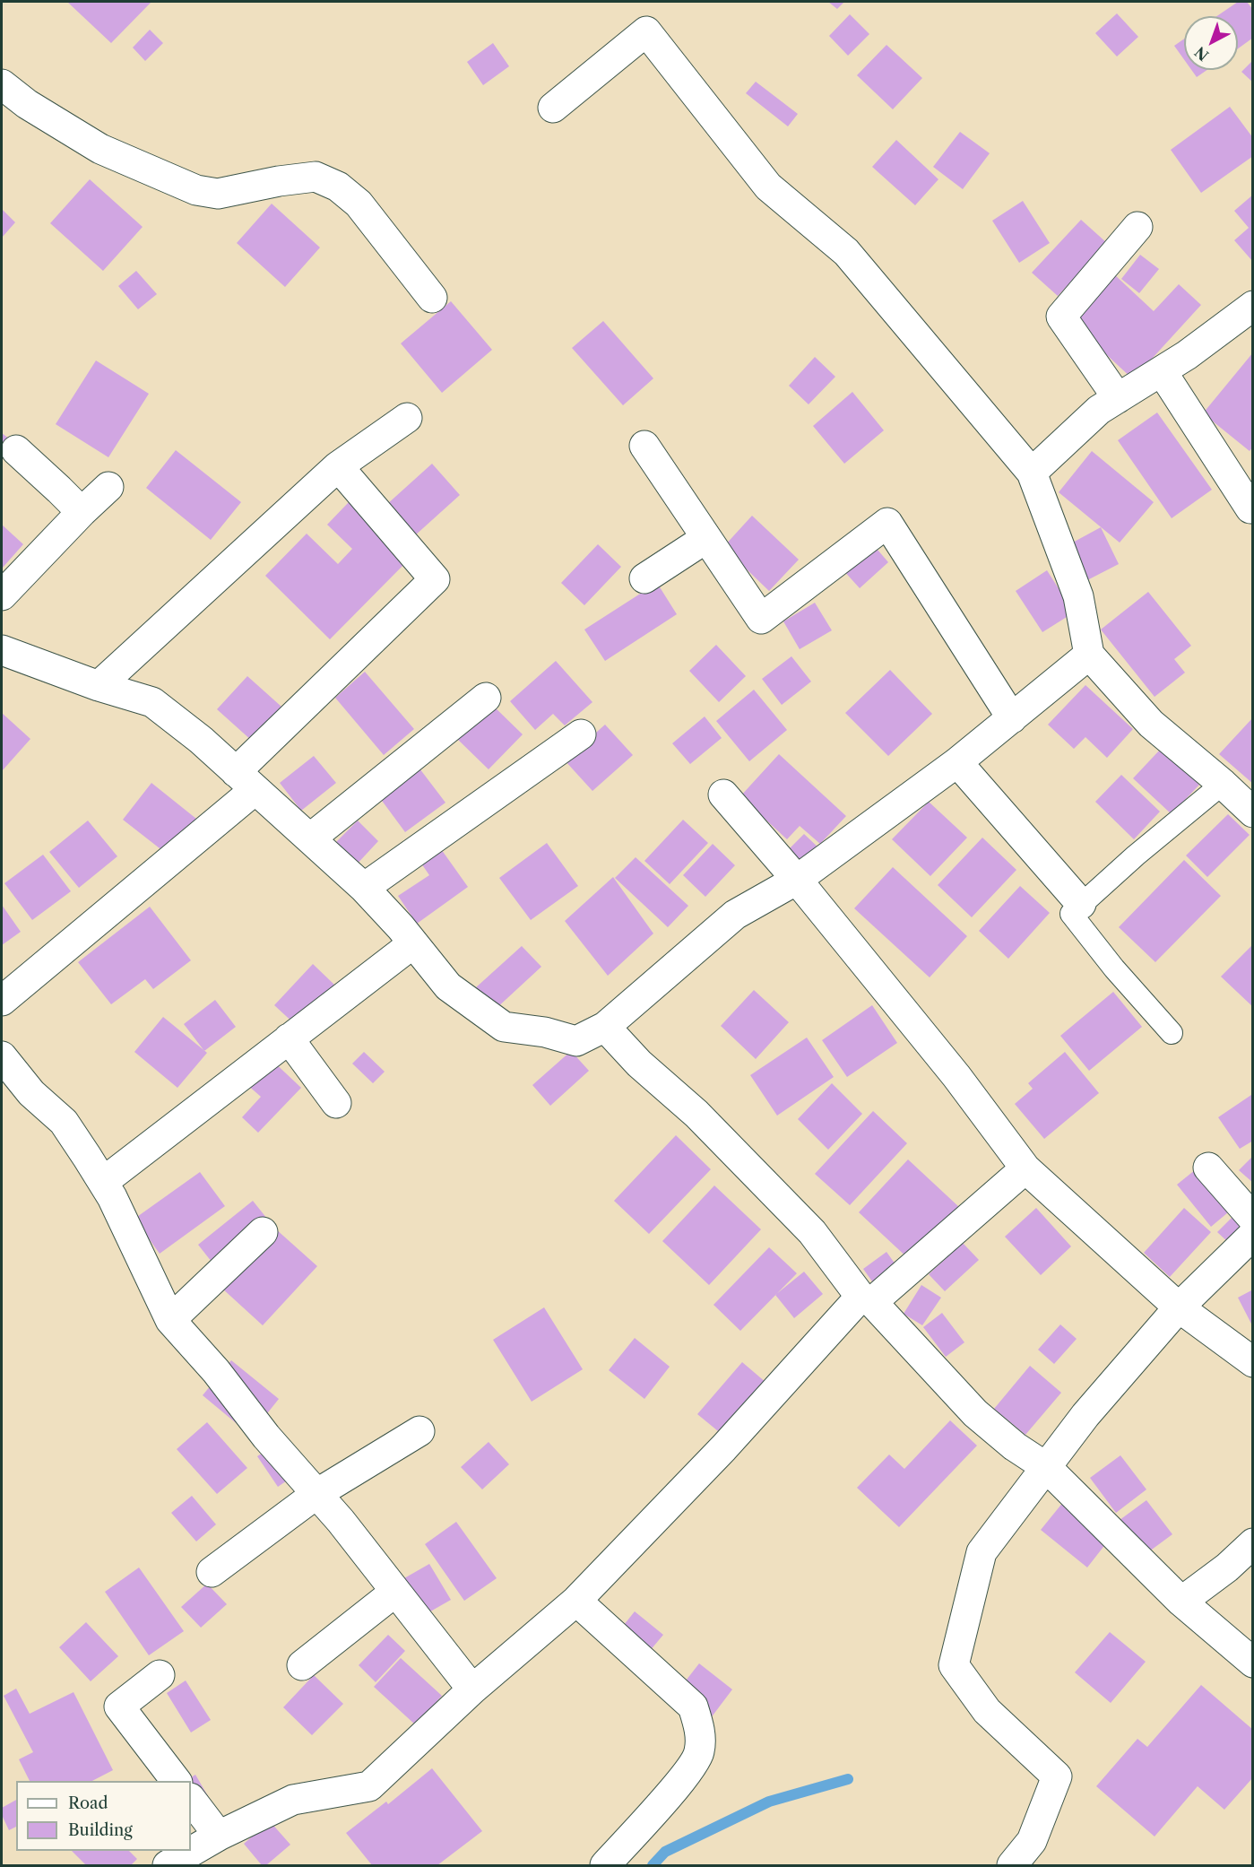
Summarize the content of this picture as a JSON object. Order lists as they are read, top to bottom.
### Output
{
  "legend": ["Road", "Building"],
  "north": "bottom left"
}
